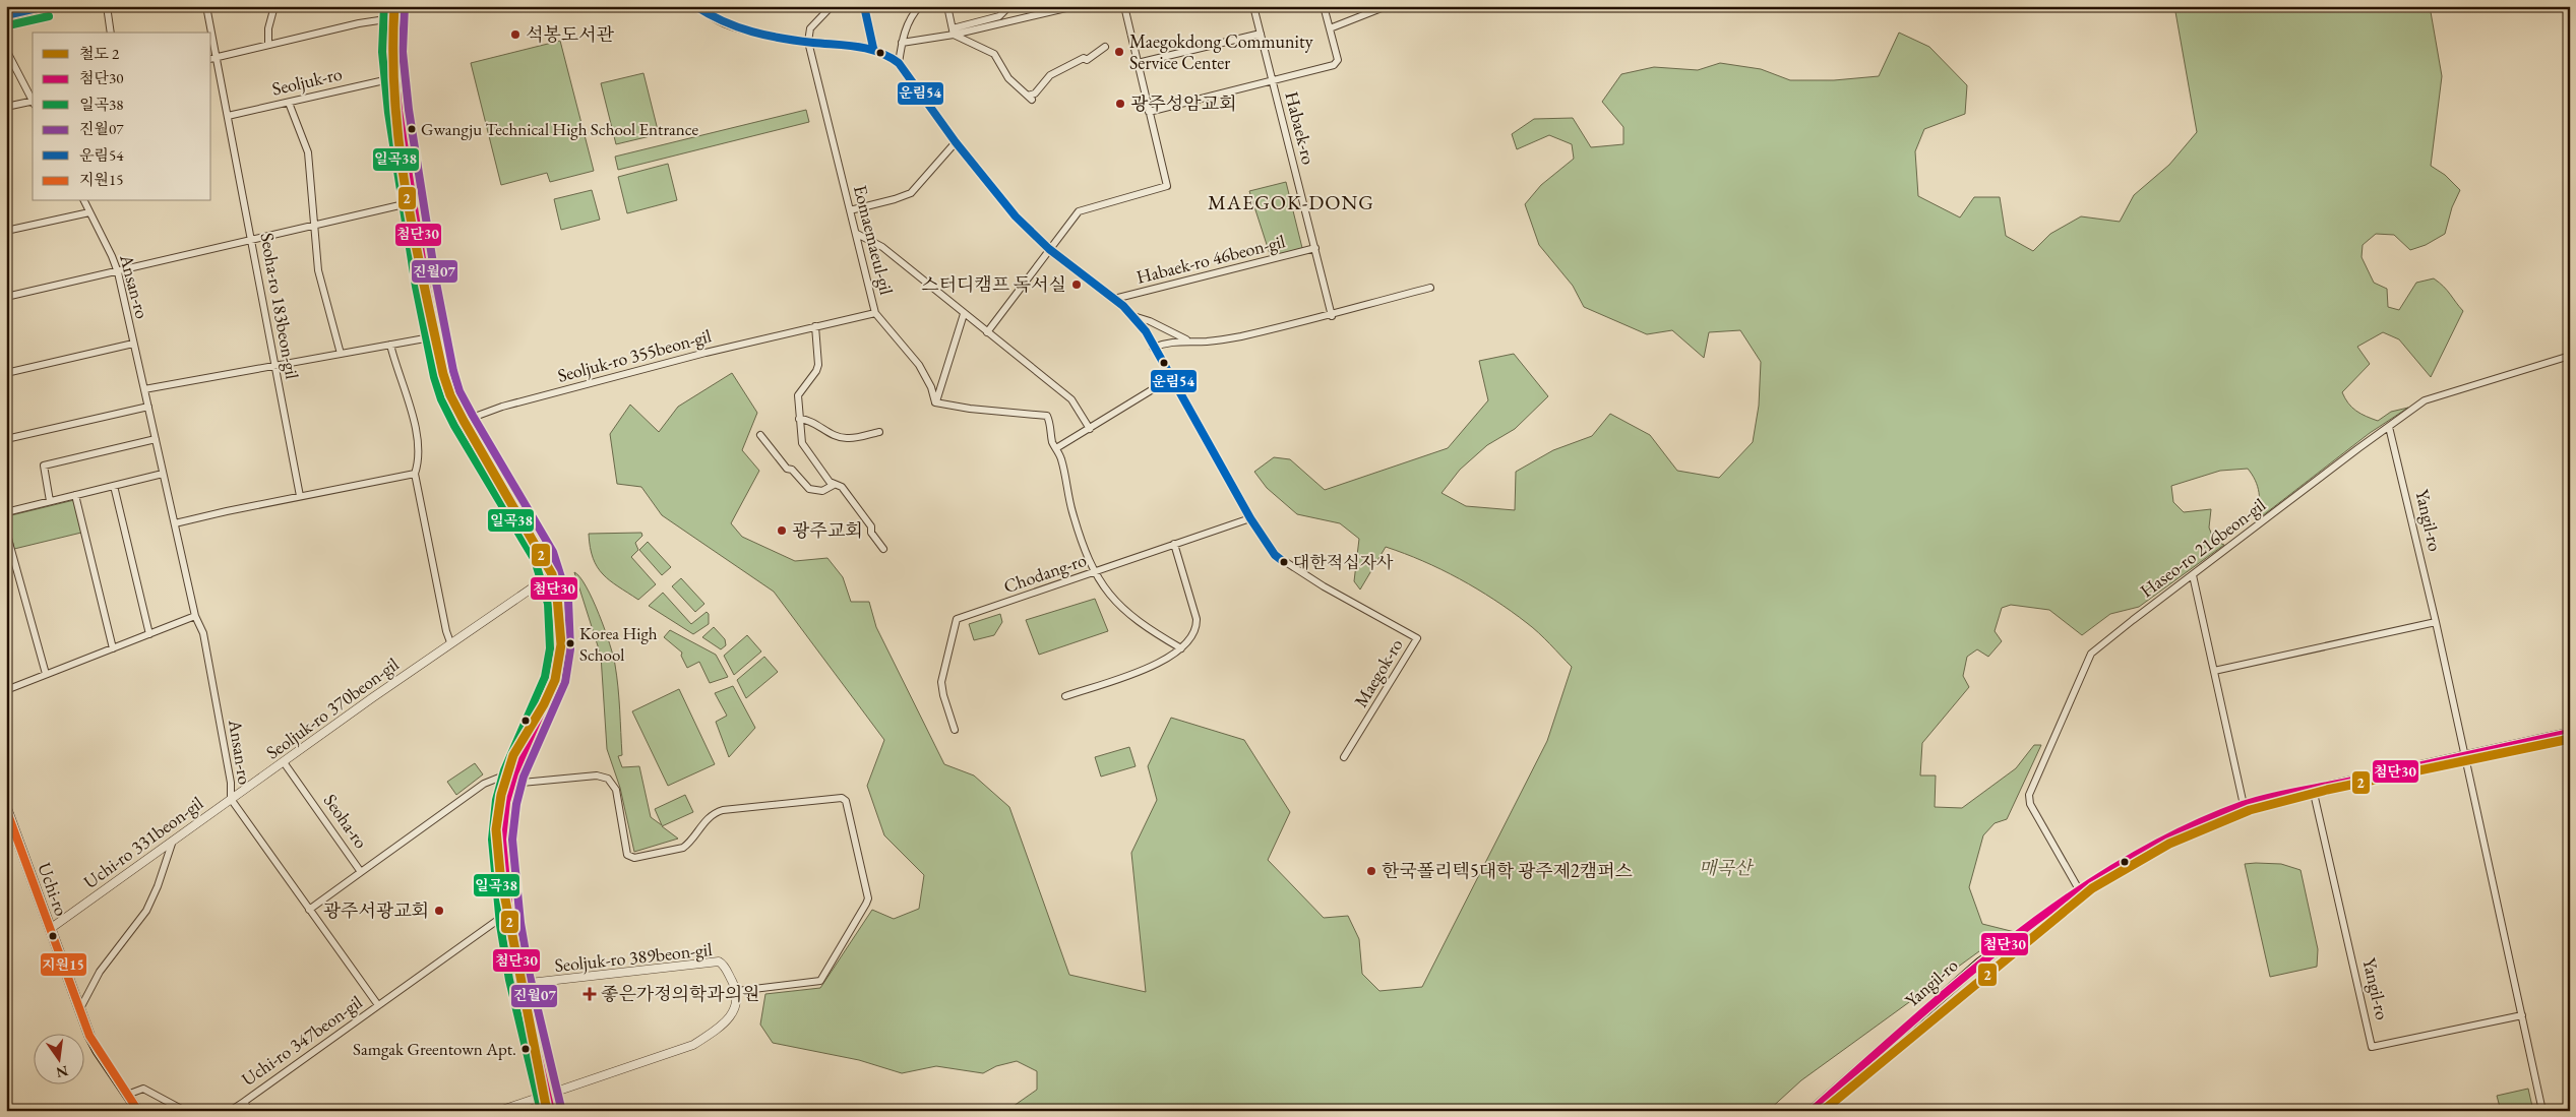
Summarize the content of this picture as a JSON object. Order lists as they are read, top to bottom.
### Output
{
  "streets": {
    "main road": ["Yangil-ro", "Uchi-ro"],
    "street": [
      "Seoljuk-ro",
      "Habaek-ro",
      "Eomaemaeul-gil",
      "Habaek-ro 46beon-gil",
      "Ansan-ro",
      "Seoha-ro 183beon-gil",
      "Seoljuk-ro 355beon-gil",
      "Haseo-ro 216beon-gil",
      "Chodang-ro",
      "Maegok-ro",
      "Seoljuk-ro 370beon-gil",
      "Seoha-ro",
      "Uchi-ro 331beon-gil",
      "Seoljuk-ro 389beon-gil",
      "Uchi-ro 347beon-gil"
    ]
  },
  "crossings": [
    ["Seoljuk-ro", "Seoha-ro 183beon-gil"],
    ["Habaek-ro", "Habaek-ro 46beon-gil"],
    ["Habaek-ro", "Maegok-ro"],
    ["Eomaemaeul-gil", "Seoljuk-ro 355beon-gil"],
    ["Habaek-ro 46beon-gil", "Maegok-ro"],
    ["Ansan-ro", "Seoljuk-ro 370beon-gil"],
    ["Ansan-ro", "Seoha-ro"],
    ["Ansan-ro", "Uchi-ro 331beon-gil"],
    ["Ansan-ro", "Uchi-ro 347beon-gil"],
    ["Yangil-ro", "Haseo-ro 216beon-gil"],
    ["Chodang-ro", "Maegok-ro"],
    ["Seoljuk-ro 370beon-gil", "Seoha-ro"],
    ["Seoljuk-ro 370beon-gil", "Uchi-ro 331beon-gil"],
    ["Uchi-ro 331beon-gil", "Uchi-ro"]
  ],
  "districts": ["MAEGOK-DONG"],
  "parks": ["매곡산"],
  "places": {
    "other": [
      "석봉도서관",
      "Maegokdong Community Service Center",
      "광주성암교회",
      "Gwangju Technical High School Entrance",
      "스터디캠프 독서실",
      "광주교회",
      "대한적십자사",
      "Korea High School",
      "한국폴리텍5대학 광주제2캠퍼스",
      "광주서광교회",
      "Samgak Greentown Apt."
    ],
    "health": ["좋은가정의학과의원"]
  },
  "lines": [
    "rail line 2",
    "transit line 첨단30",
    "transit line 일곡38",
    "transit line 진월07",
    "transit line 운림54",
    "transit line 지원15"
  ],
  "legend": [
    "철도 2",
    "첨단30",
    "일곡38",
    "진월07",
    "운림54",
    "지원15"
  ],
  "north": "bottom"
}
